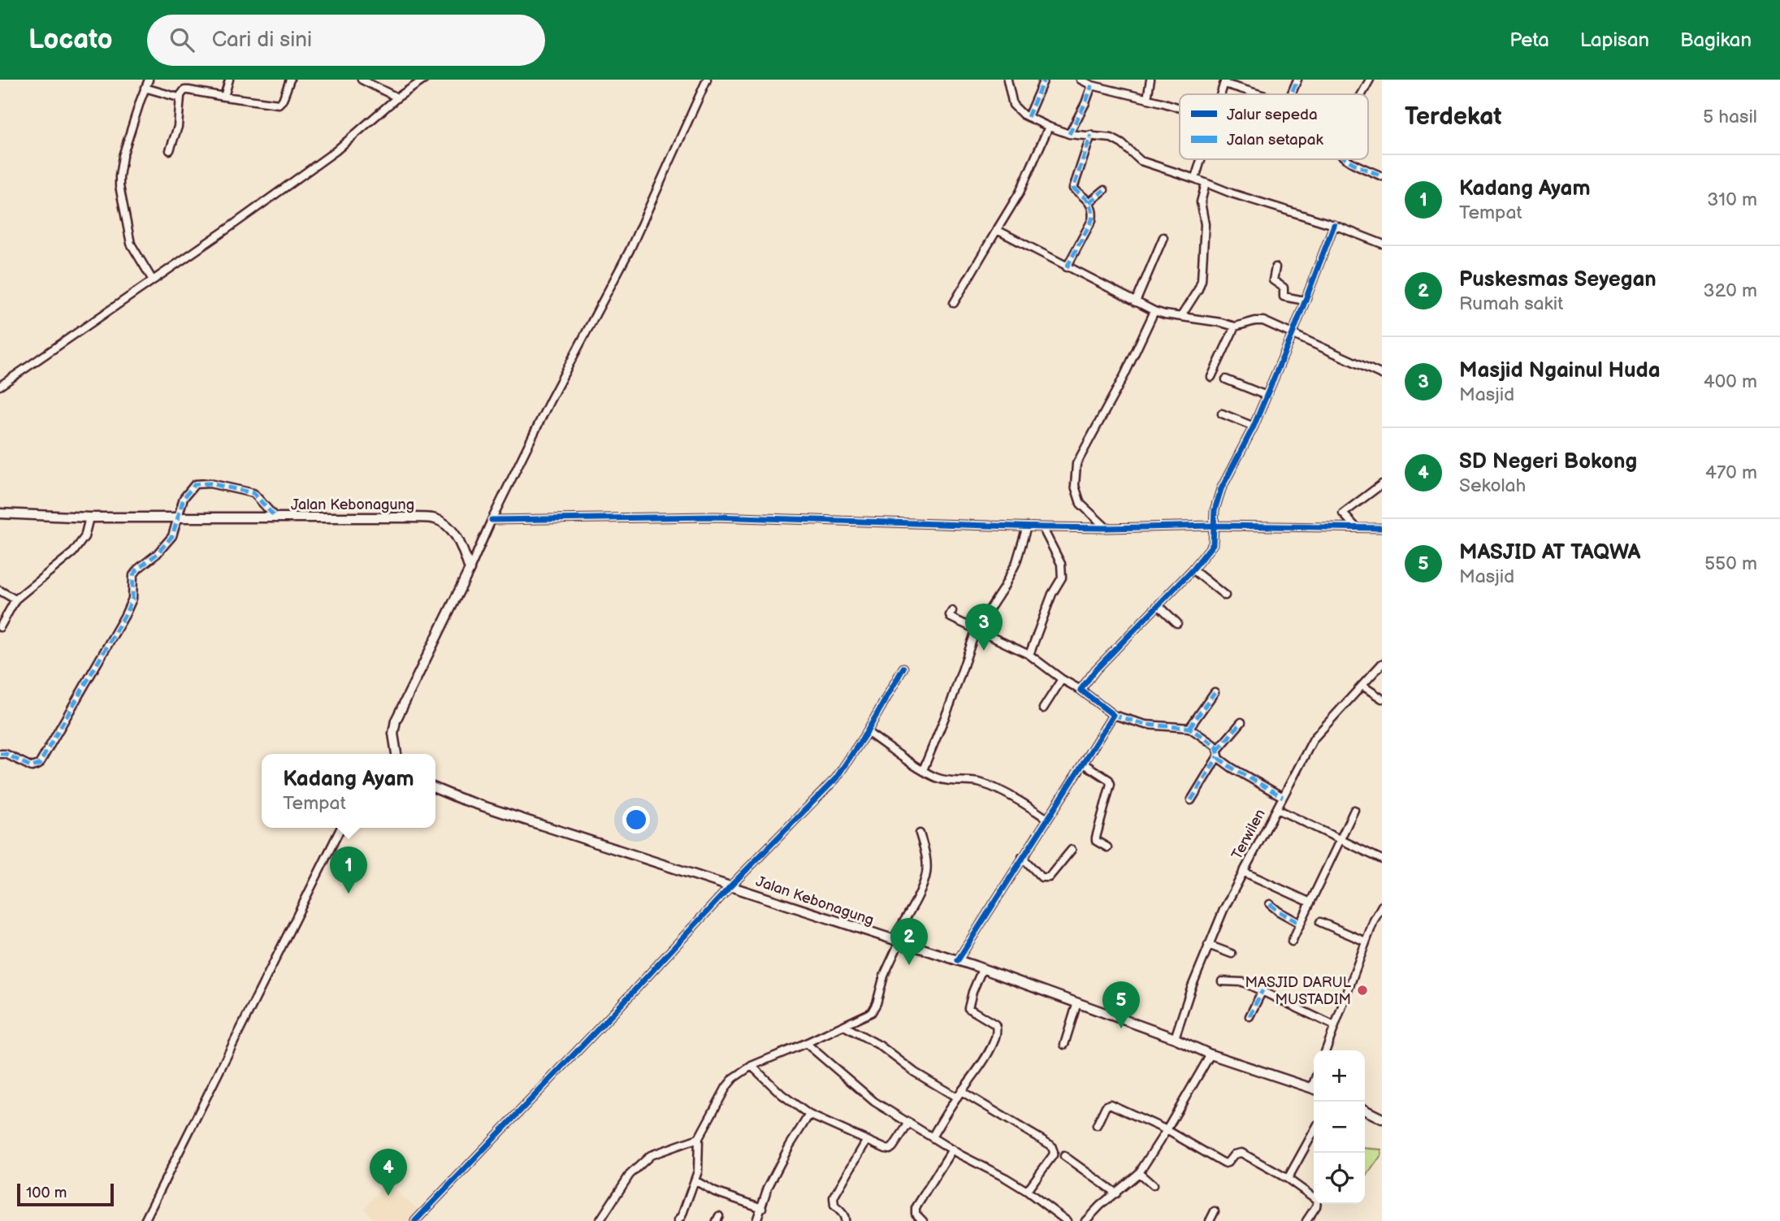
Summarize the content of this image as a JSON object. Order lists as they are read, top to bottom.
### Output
{
  "streets": {
    "main road": ["Jalan Kebonagung"],
    "street": ["Terwilen"]
  },
  "crossings": [
    ["Jalan Kebonagung", "Terwilen"]
  ],
  "places": ["MASJID DARUL MUSTADIM"],
  "legend": ["Jalur sepeda", "Jalan setapak"],
  "scale_bar": "100 m",
  "page": {
    "header": "Locato",
    "search": "Cari di sini",
    "nav": ["Peta", "Lapisan", "Bagikan"],
    "heading": ["Terdekat", "5 hasil"],
    "list": [
      {
        "mark": "1",
        "name": "Kadang Ayam",
        "note": "Tempat",
        "value": "310 m"
      },
      {
        "mark": "2",
        "name": "Puskesmas Seyegan",
        "note": "Rumah sakit",
        "value": "320 m"
      },
      {
        "mark": "3",
        "name": "Masjid Ngainul Huda",
        "note": "Masjid",
        "value": "400 m"
      },
      {
        "mark": "4",
        "name": "SD Negeri Bokong",
        "note": "Sekolah",
        "value": "470 m"
      },
      {
        "mark": "5",
        "name": "MASJID AT TAQWA",
        "note": "Masjid",
        "value": "550 m"
      }
    ],
    "pins": [
      "3",
      "1",
      "2",
      "5",
      "4"
    ],
    "popup": ["Kadang Ayam", "Tempat"],
    "map_buttons": ["+", "−"],
    "scale": "100 m"
  }
}
